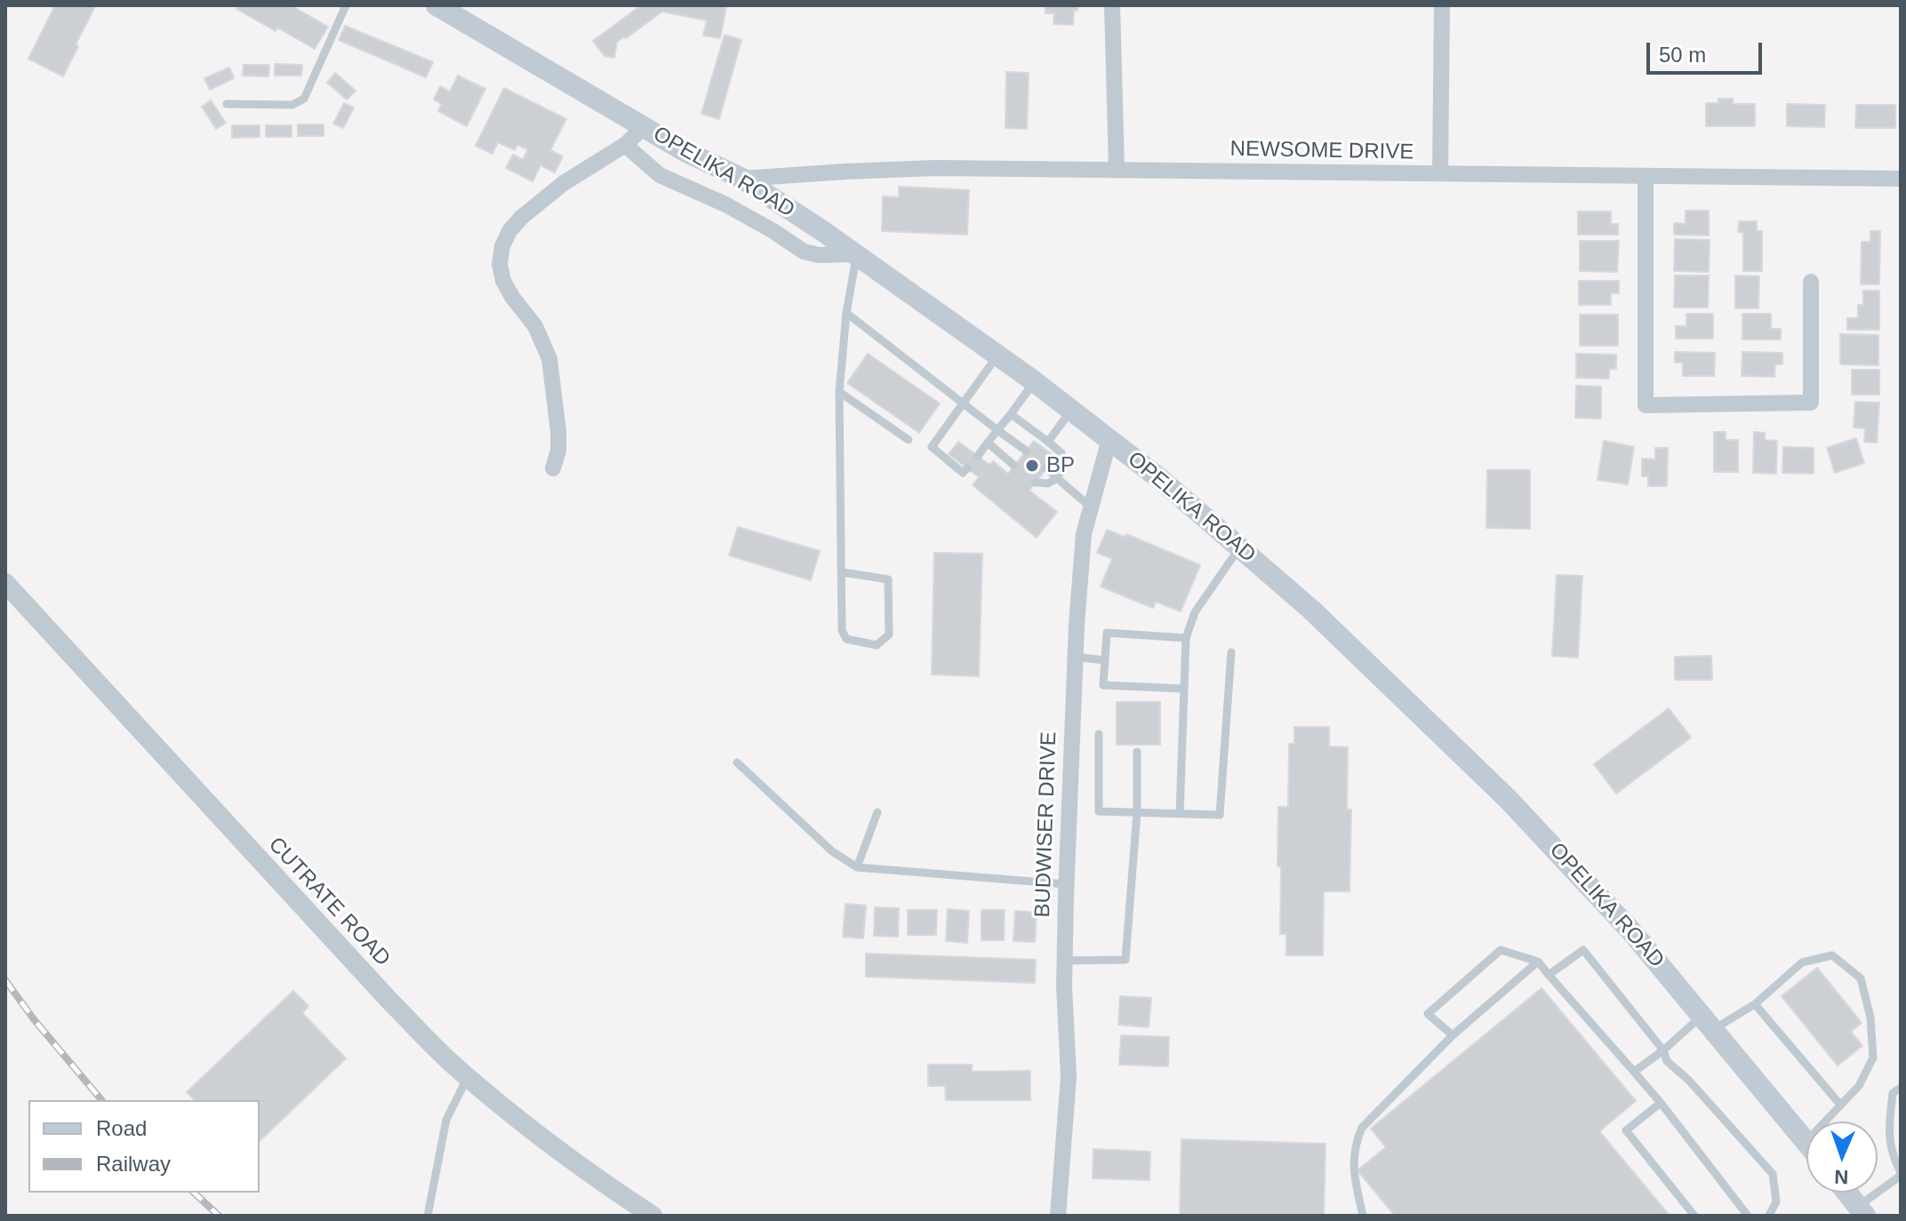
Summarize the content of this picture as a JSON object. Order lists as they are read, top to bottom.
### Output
{
  "streets": {
    "main road": ["OPELIKA ROAD"],
    "street": ["NEWSOME DRIVE", "BUDWISER DRIVE", "CUTRATE ROAD"]
  },
  "crossings": [
    ["NEWSOME DRIVE", "OPELIKA ROAD"],
    ["OPELIKA ROAD", "BUDWISER DRIVE"]
  ],
  "places": ["BP"],
  "legend": ["Road", "Railway"],
  "scale_bar": "50 m",
  "north": "bottom"
}
